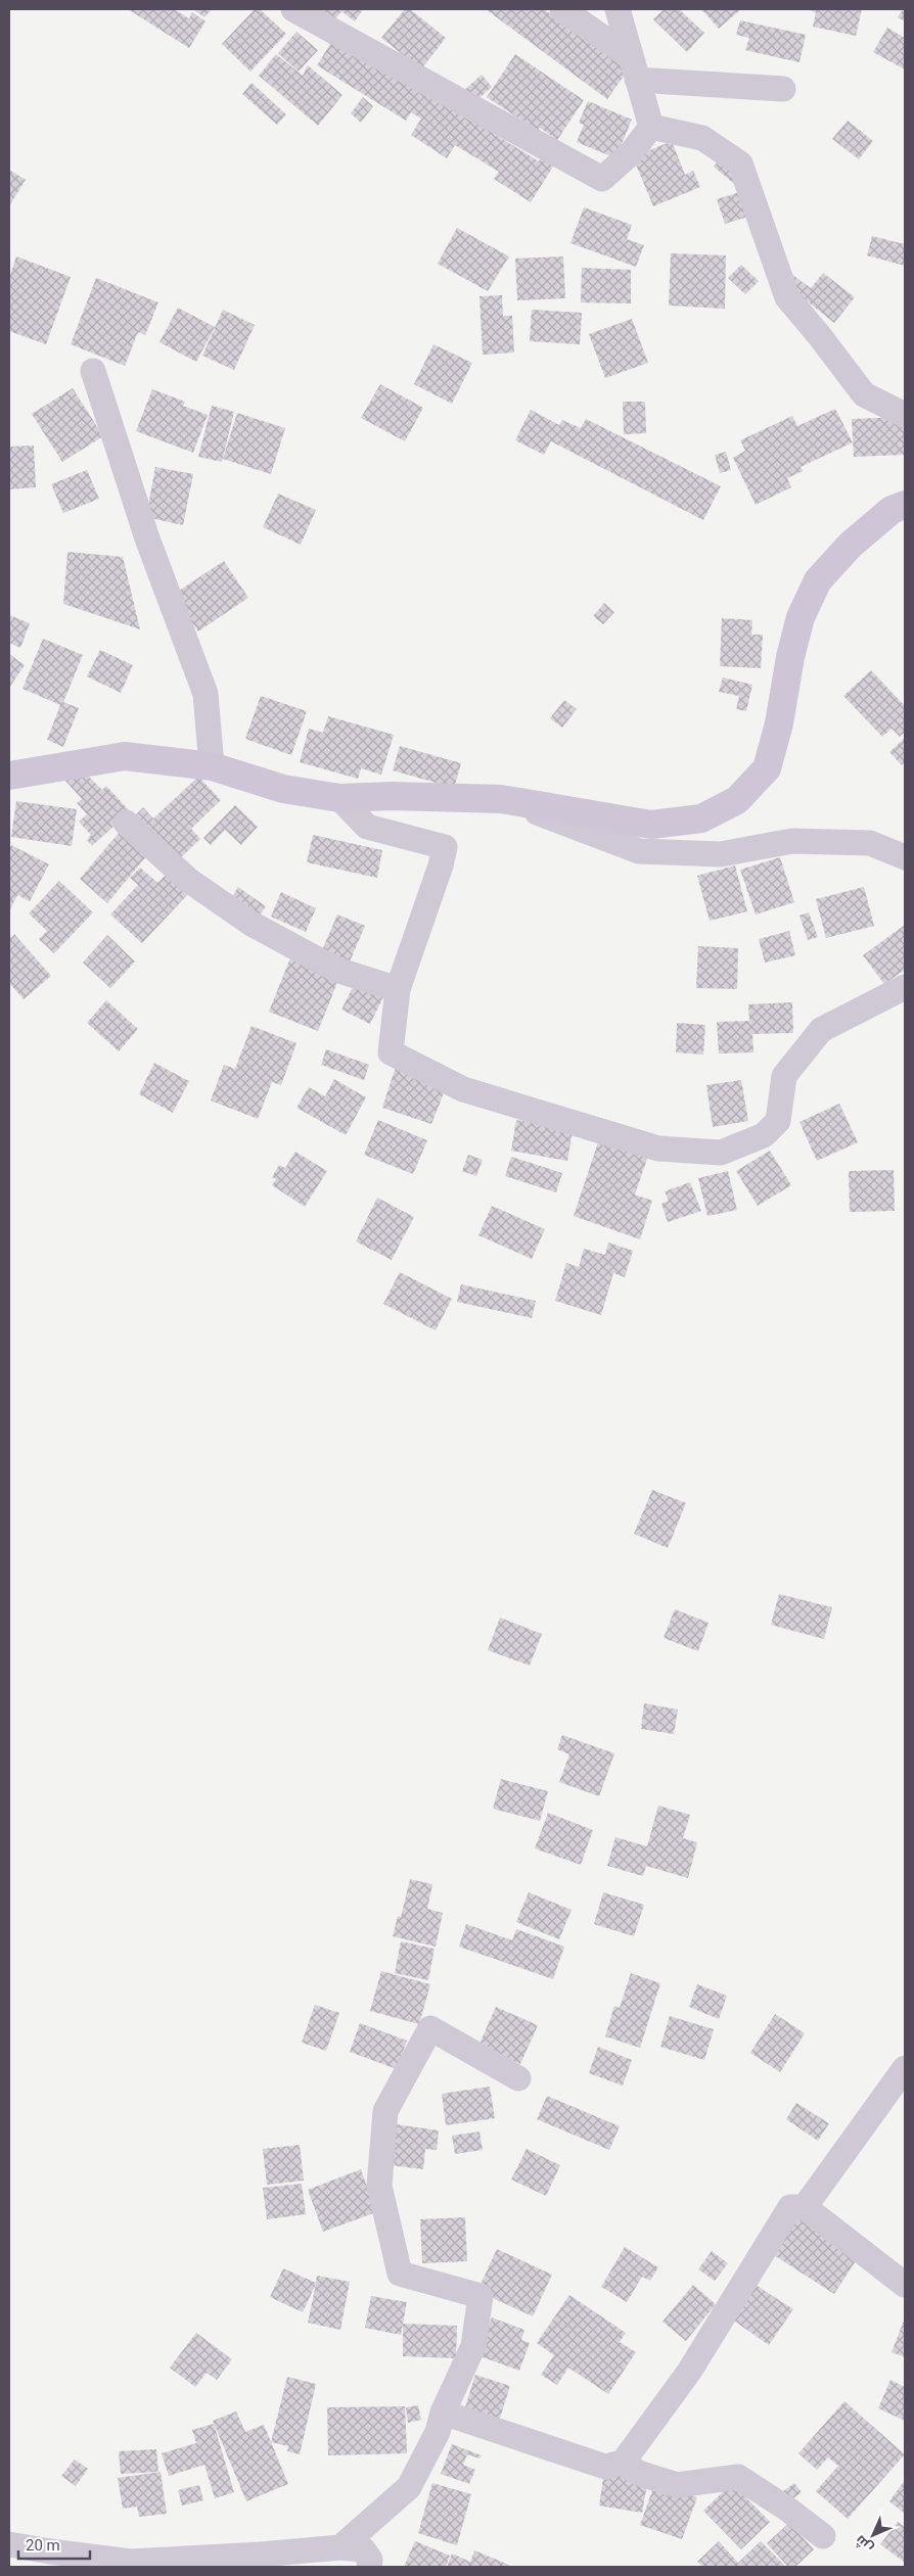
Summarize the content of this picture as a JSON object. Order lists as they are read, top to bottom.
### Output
{
  "scale_bar": "20 m",
  "north": "bottom left"
}
